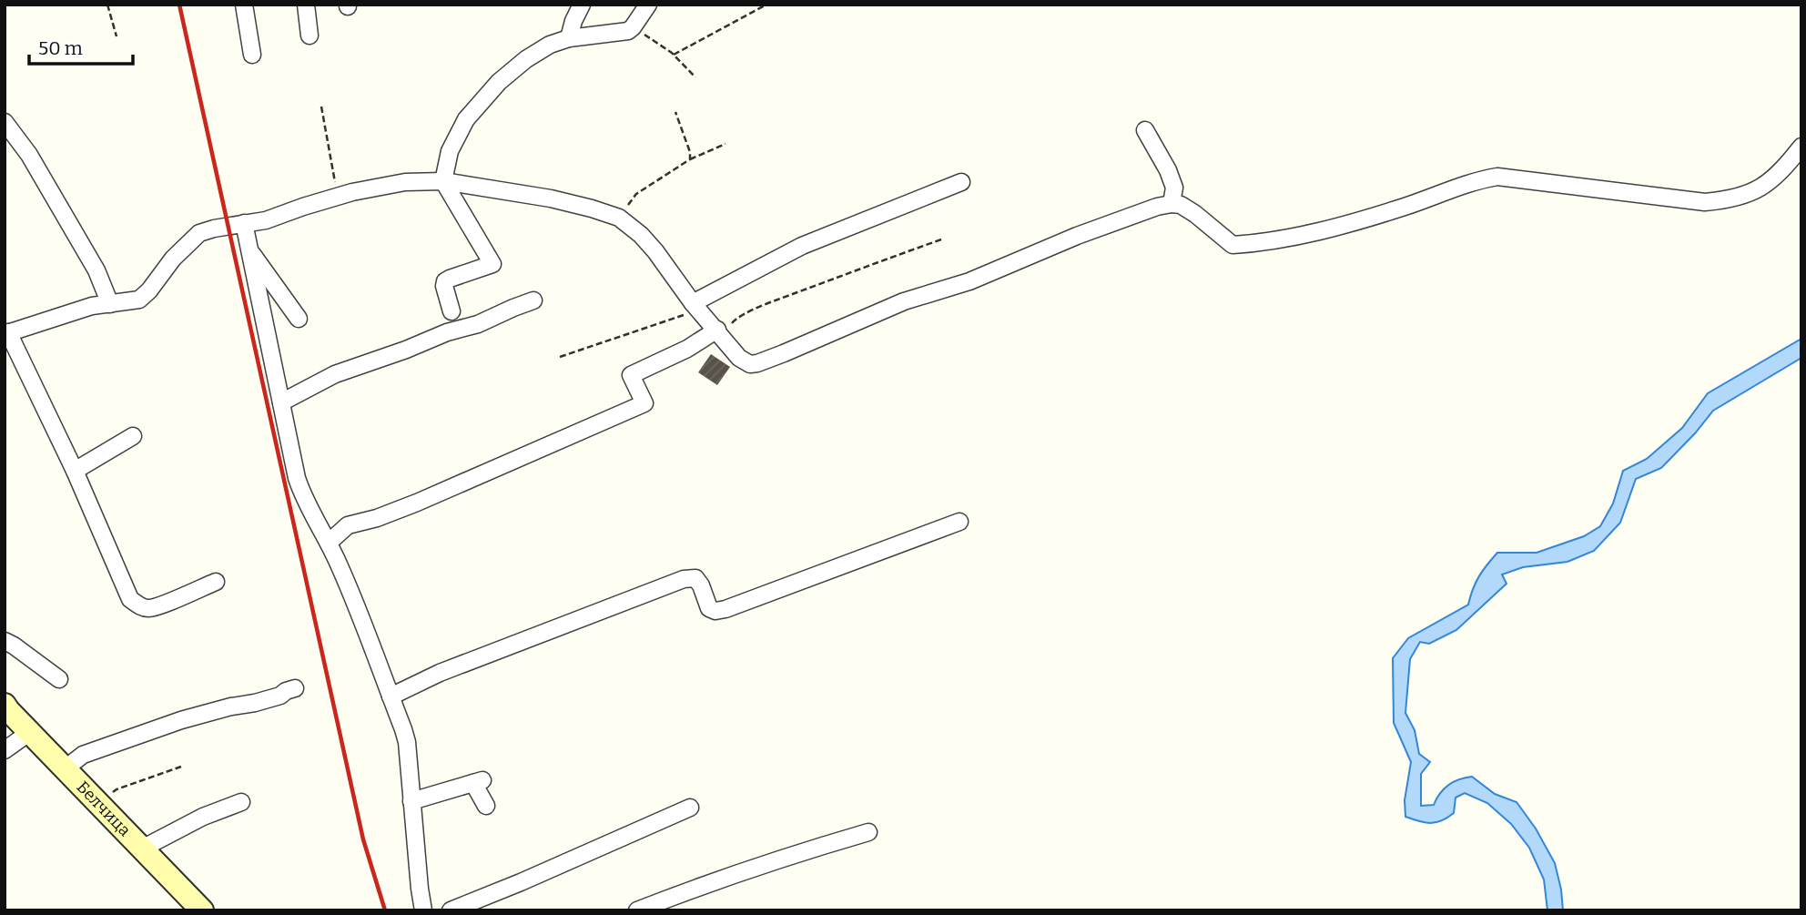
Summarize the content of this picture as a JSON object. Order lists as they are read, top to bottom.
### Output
{
  "streets": {
    "main road": ["Белчица"]
  },
  "scale_bar": "50 m"
}
